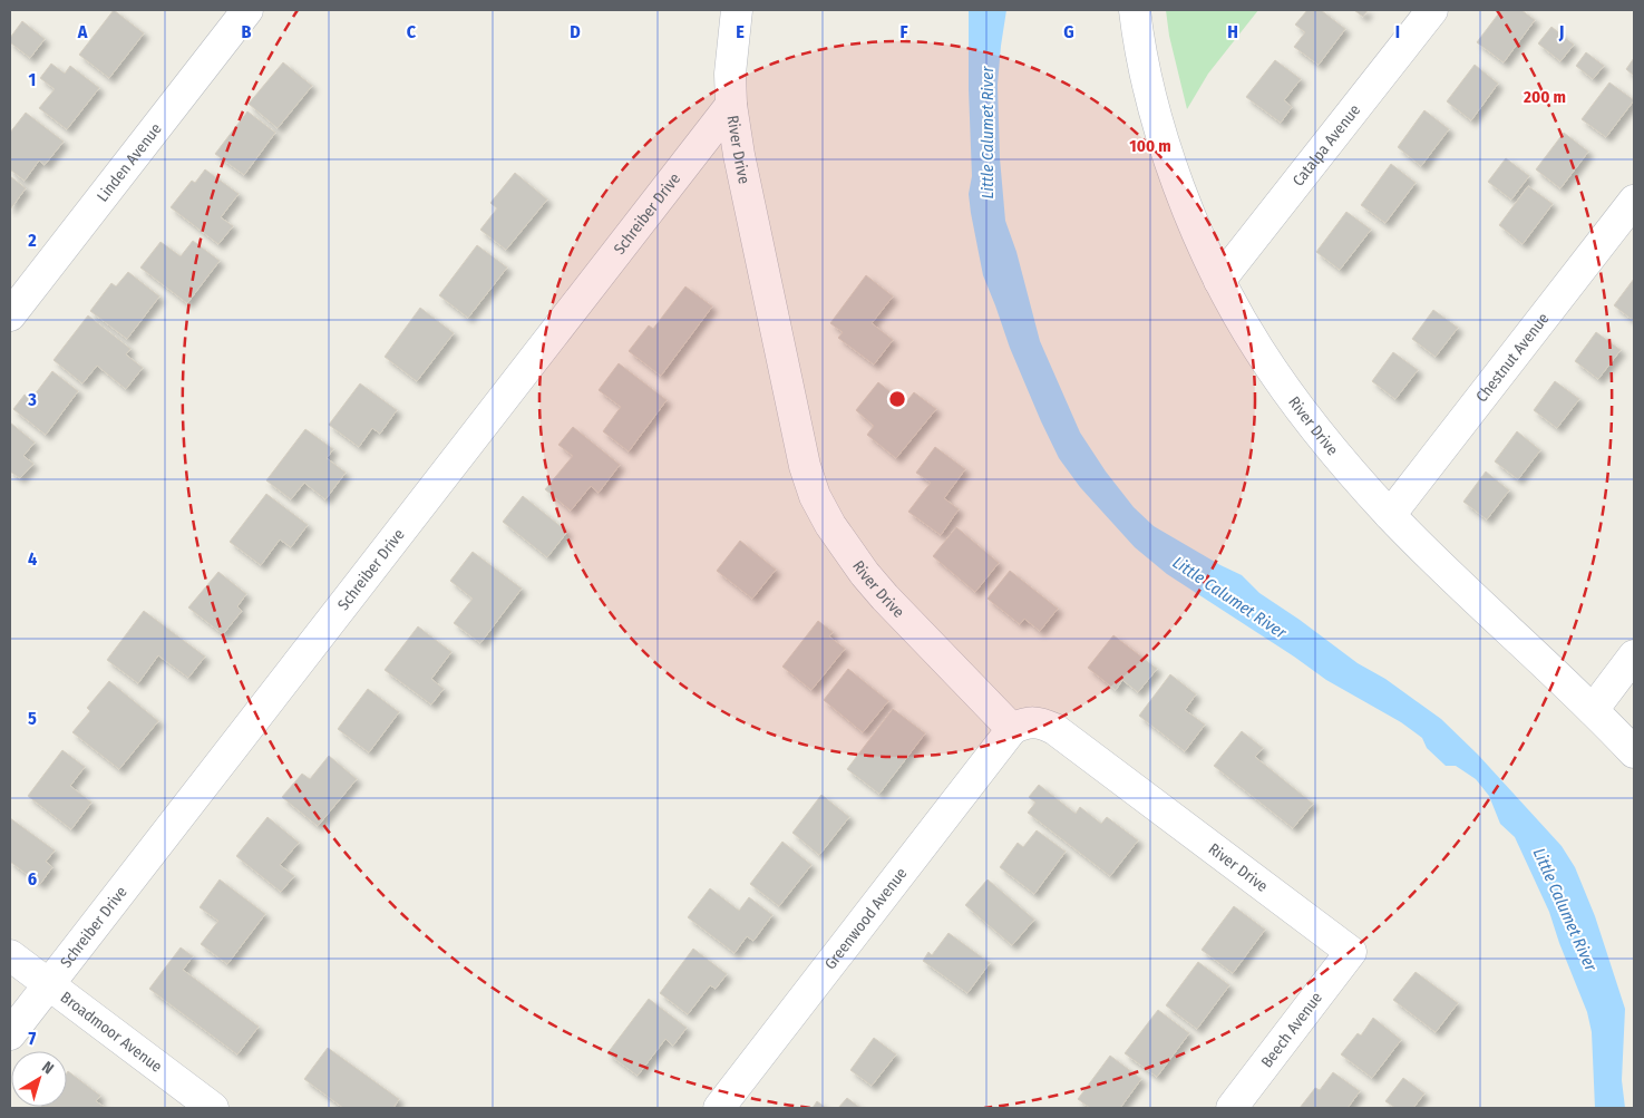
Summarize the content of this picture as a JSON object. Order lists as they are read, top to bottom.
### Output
{
  "streets": {
    "street": [
      "Catalpa Avenue",
      "River Drive",
      "Linden Avenue",
      "Schreiber Drive",
      "Chestnut Avenue",
      "Greenwood Avenue",
      "Beech Avenue",
      "Broadmoor Avenue"
    ]
  },
  "crossings": [
    ["Catalpa Avenue", "River Drive"],
    ["River Drive", "Schreiber Drive"],
    ["River Drive", "Chestnut Avenue"],
    ["River Drive", "Greenwood Avenue"],
    ["River Drive", "Beech Avenue"],
    ["Schreiber Drive", "Broadmoor Avenue"]
  ],
  "water": ["Little Calumet River"],
  "north": "top right",
  "grid": {
    "columns": [
      "A",
      "B",
      "C",
      "D",
      "E",
      "F",
      "G",
      "H",
      "I",
      "J"
    ],
    "rows": [
      "1",
      "2",
      "3",
      "4",
      "5",
      "6",
      "7"
    ]
  },
  "rings": ["200 m", "100 m"]
}
